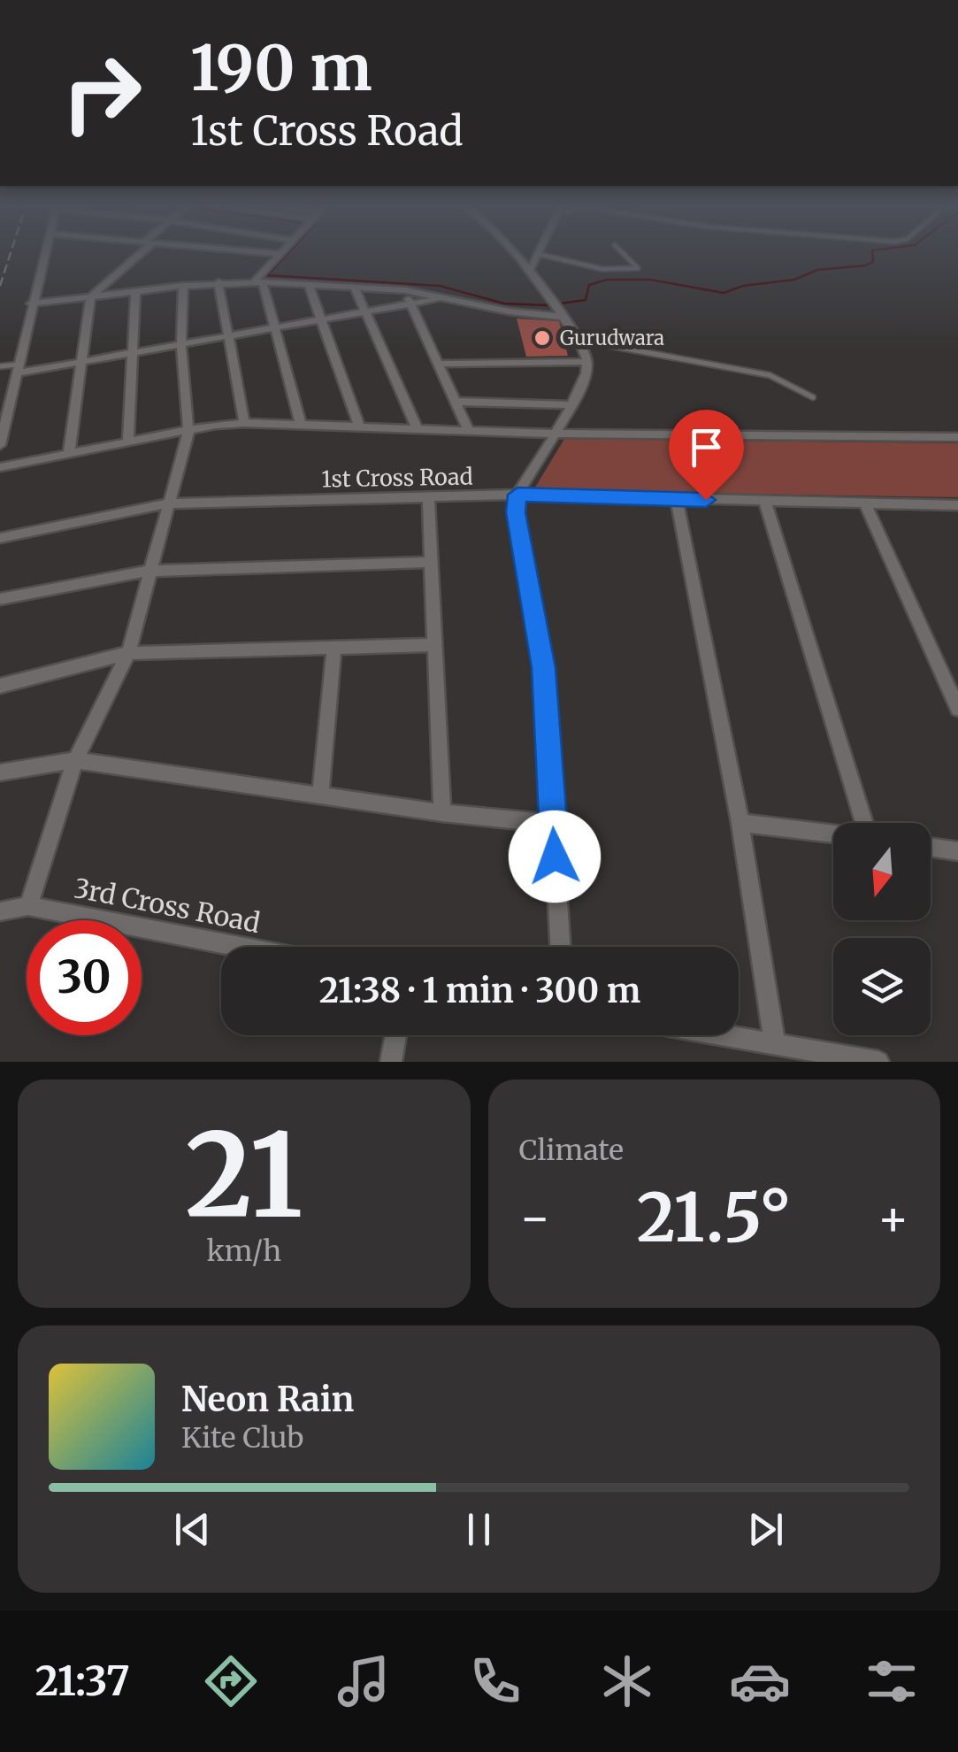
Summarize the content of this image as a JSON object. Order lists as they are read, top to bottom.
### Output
{
  "streets": {
    "street": ["1st Cross Road", "3rd Cross Road"]
  },
  "places": ["Gurudwara"],
  "north": "bottom",
  "page": {
    "turn": ["190 m", "1st Cross Road"],
    "limit": "30",
    "trip": "21:38 · 1 min · 300 m",
    "tile": [
      ["21", "km/h"],
      "Climate"
    ],
    "heat": ["−", "21.5°", "+"],
    "song": ["Neon Rain", "Kite Club"],
    "tabs": "21:37"
  }
}
